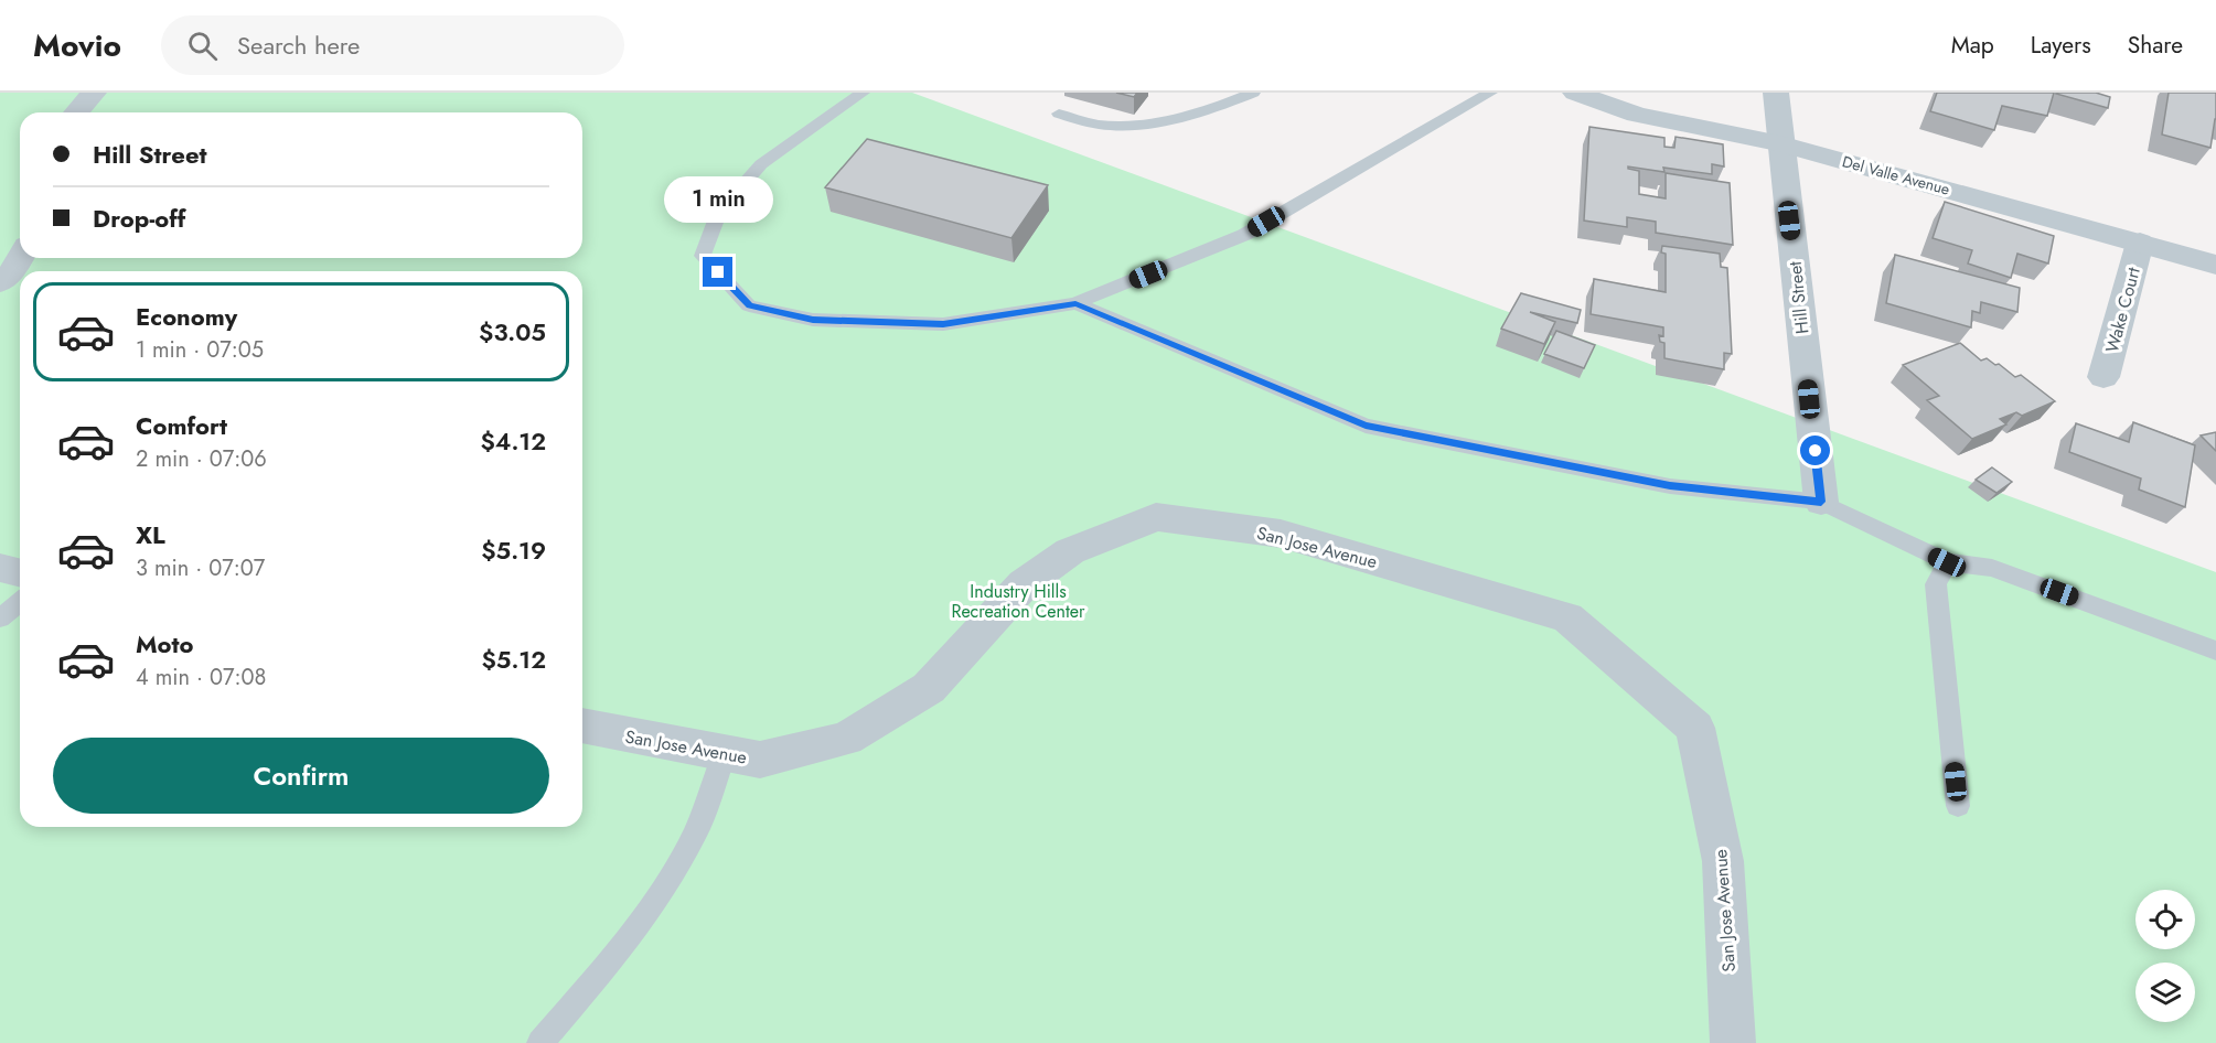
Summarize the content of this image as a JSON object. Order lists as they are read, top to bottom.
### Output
{
  "streets": {
    "street": [
      "Del Valle Avenue",
      "Hill Street",
      "Wake Court",
      "San Jose Avenue"
    ]
  },
  "crossings": [
    ["Del Valle Avenue", "Hill Street"],
    ["Del Valle Avenue", "Wake Court"]
  ],
  "parks": ["Industry Hills Recreation Center"],
  "page": {
    "header": "Movio",
    "search": "Search here",
    "nav": ["Map", "Layers", "Share"],
    "banner": ["Hill Street", "Drop-off"],
    "bubble": "1 min",
    "list": [
      {
        "name": "Economy",
        "note": "1 min · 07:05",
        "value": "$3.05"
      },
      {
        "name": "Comfort",
        "note": "2 min · 07:06",
        "value": "$4.12"
      },
      {
        "name": "XL",
        "note": "3 min · 07:07",
        "value": "$5.19"
      },
      {
        "name": "Moto",
        "note": "4 min · 07:08",
        "value": "$5.12"
      }
    ],
    "buttons": "Confirm"
  }
}
